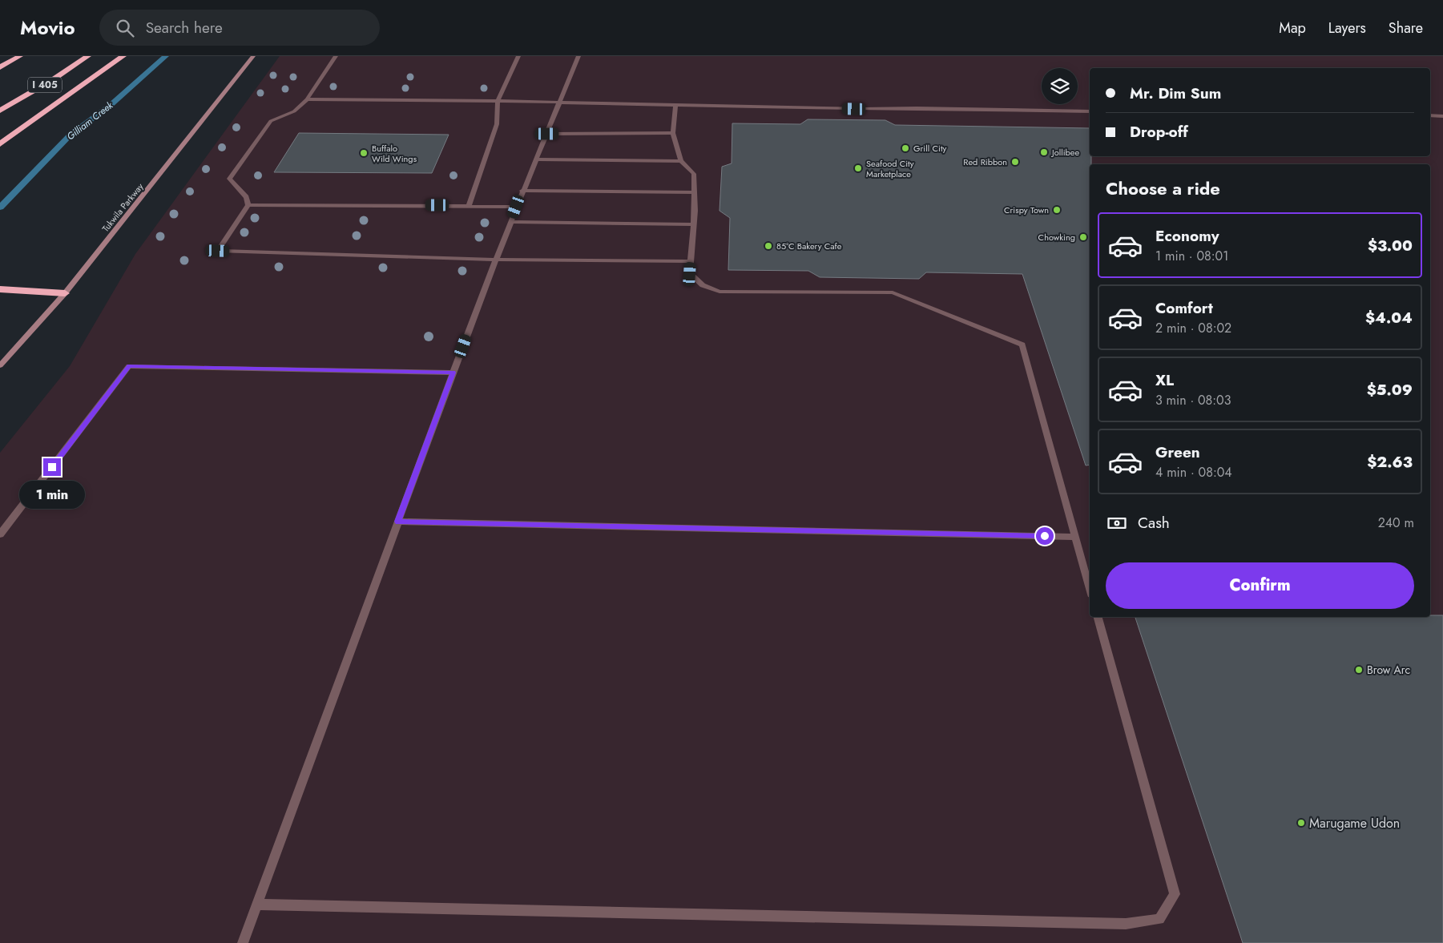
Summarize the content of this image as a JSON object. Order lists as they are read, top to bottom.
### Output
{
  "streets": {
    "highway": ["I 405"],
    "main road": ["Tukwila Parkway"]
  },
  "water": ["Gilliam Creek"],
  "places": [
    "Grill City",
    "Jollibee",
    "Buffalo Wild Wings",
    "Red Ribbon",
    "Seafood City Marketplace",
    "Crispy Town",
    "Chowking",
    "85°C Bakery Cafe",
    "Brow Arc",
    "Marugame Udon"
  ],
  "page": {
    "header": "Movio",
    "search": "Search here",
    "nav": ["Map", "Layers", "Share"],
    "banner": ["Mr. Dim Sum", "Drop-off"],
    "heading": "Choose a ride",
    "list": [
      {
        "name": "Economy",
        "note": "1 min · 08:01",
        "value": "$3.00"
      },
      {
        "name": "Comfort",
        "note": "2 min · 08:02",
        "value": "$4.04"
      },
      {
        "name": "XL",
        "note": "3 min · 08:03",
        "value": "$5.09"
      },
      {
        "name": "Green",
        "note": "4 min · 08:04",
        "value": "$2.63"
      }
    ],
    "bubble": "1 min",
    "pay": ["Cash", "240 m"],
    "buttons": "Confirm"
  }
}
